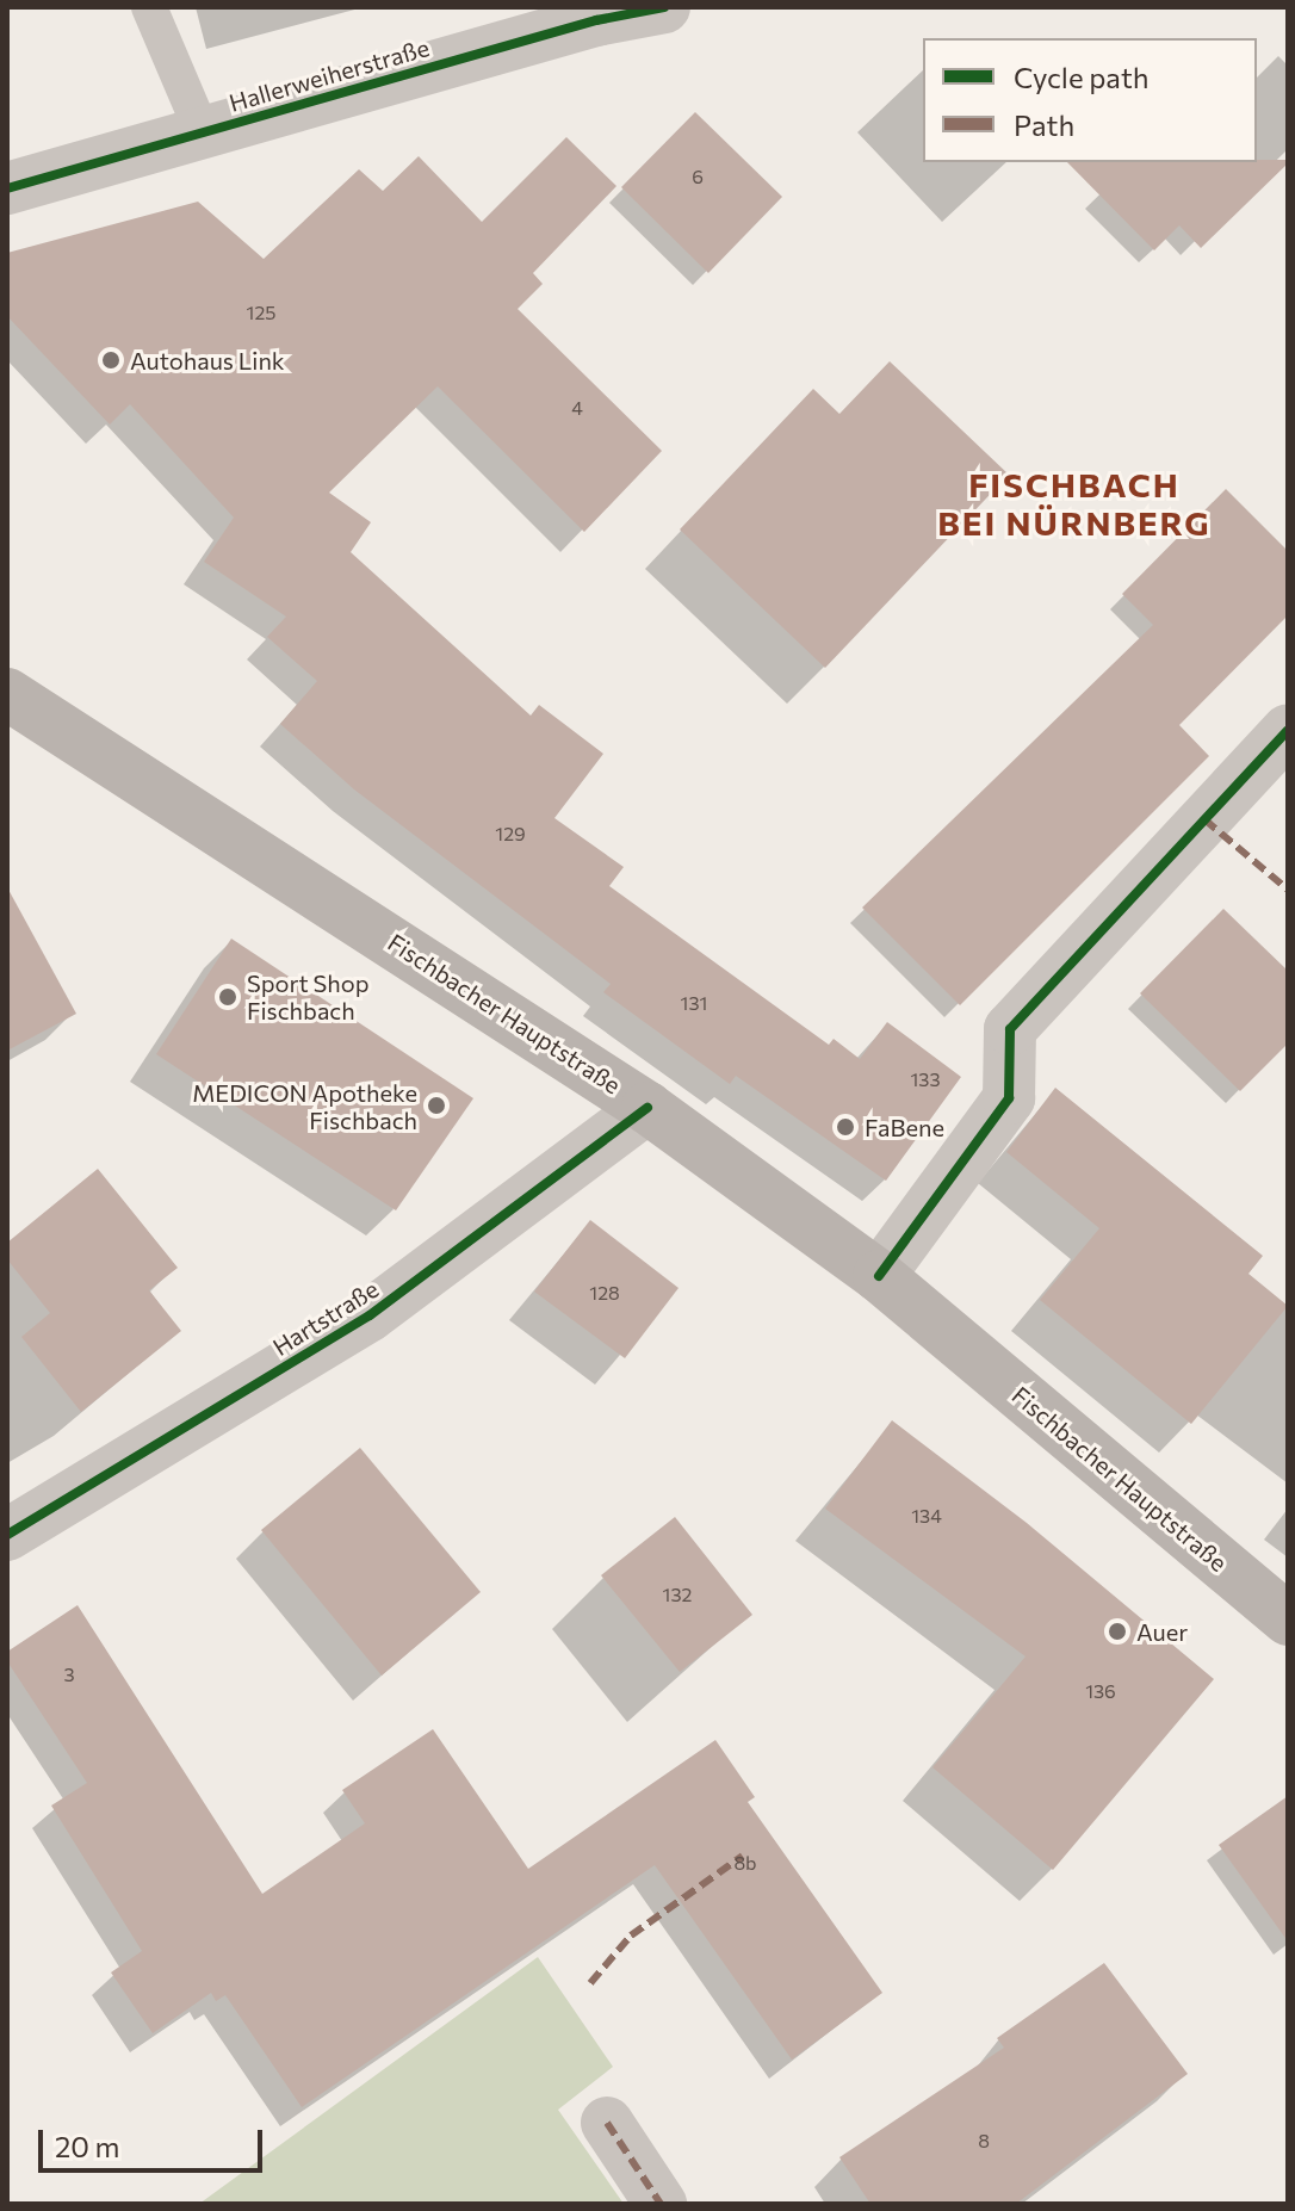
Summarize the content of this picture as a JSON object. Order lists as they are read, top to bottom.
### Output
{
  "streets": {
    "main road": ["Fischbacher Hauptstraße"],
    "street": ["Hallerweiherstraße", "Hartstraße"]
  },
  "crossings": [
    ["Fischbacher Hauptstraße", "Hartstraße"]
  ],
  "districts": ["FISCHBACH BEI NÜRNBERG"],
  "places": [
    "Autohaus Link",
    "Sport Shop Fischbach",
    "MEDICON Apotheke Fischbach",
    "FaBene",
    "Auer"
  ],
  "house_numbers": [
    "6",
    "125",
    "4",
    "129",
    "131",
    "133",
    "128",
    "134",
    "132",
    "3",
    "136",
    "8b",
    "8"
  ],
  "legend": ["Cycle path", "Path"],
  "scale_bar": "20 m"
}
